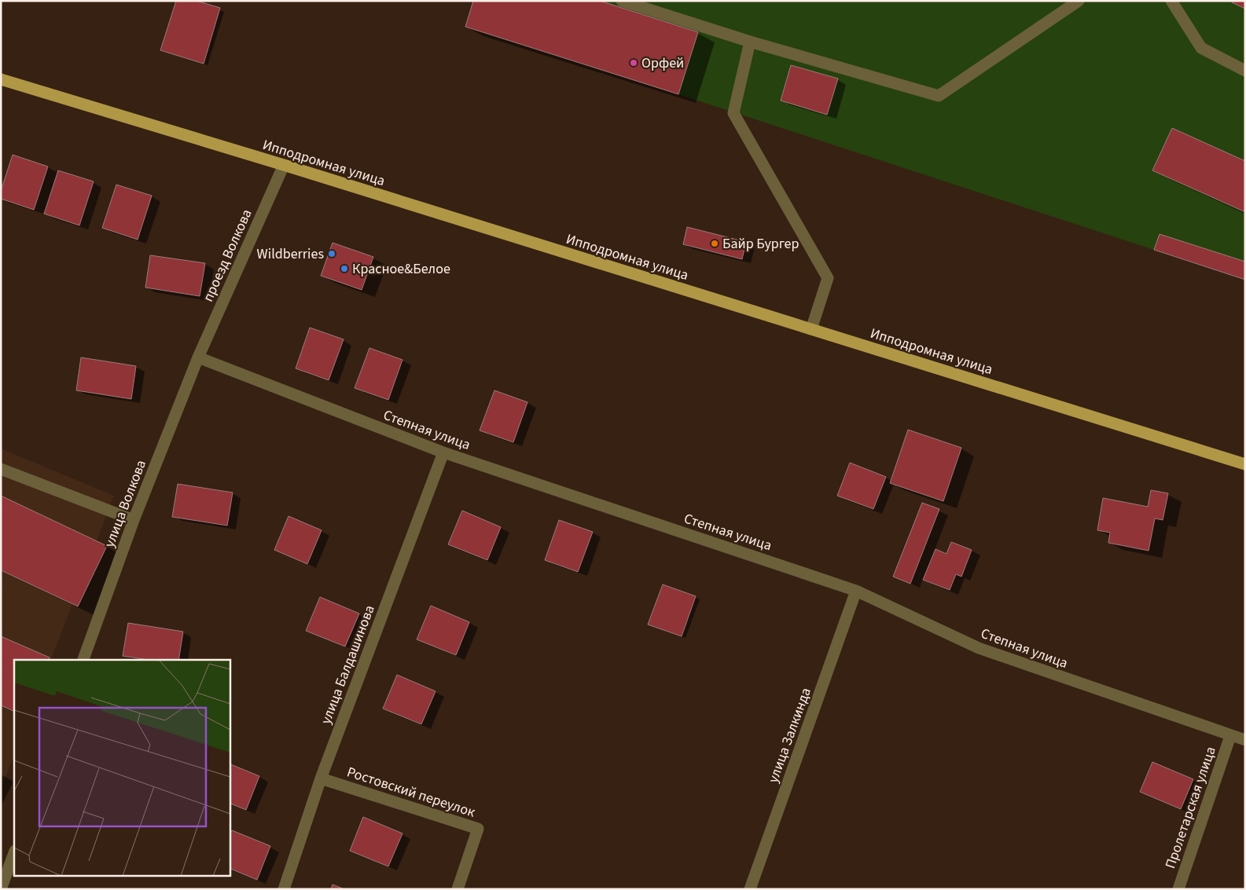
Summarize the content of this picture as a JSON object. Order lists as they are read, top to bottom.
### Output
{
  "streets": {
    "main road": ["Ипподромная улица"],
    "street": [
      "проезд Волкова",
      "Степная улица",
      "улица Волкова",
      "улица Балдашинова",
      "улица Залкинда",
      "Ростовский переулок",
      "Пролетарская улица"
    ]
  },
  "crossings": [
    ["Ипподромная улица", "проезд Волкова"],
    ["проезд Волкова", "Степная улица"],
    ["проезд Волкова", "улица Волкова"],
    ["Степная улица", "улица Волкова"],
    ["Степная улица", "улица Балдашинова"],
    ["Степная улица", "улица Залкинда"],
    ["Степная улица", "Пролетарская улица"],
    ["улица Балдашинова", "Ростовский переулок"]
  ],
  "places": [
    "Орфей",
    "Байр Бургер",
    "Wildberries",
    "Красное&Белое"
  ]
}
